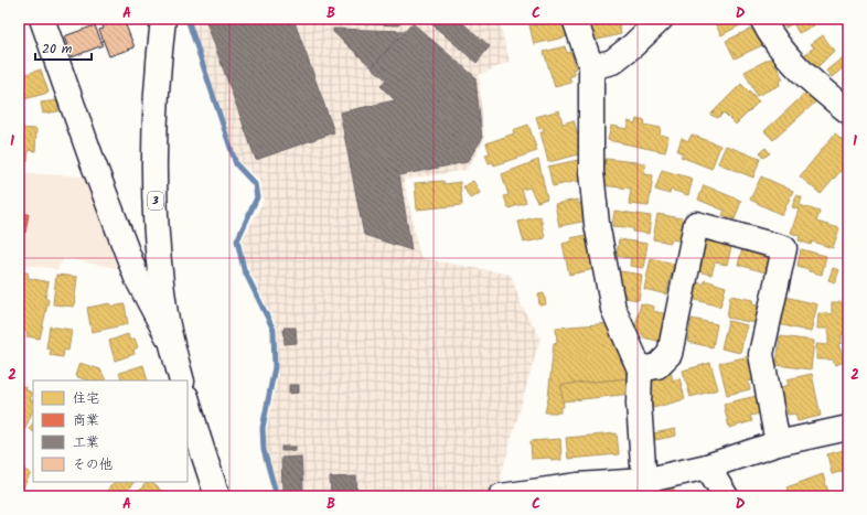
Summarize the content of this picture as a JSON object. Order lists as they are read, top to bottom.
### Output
{
  "streets": {
    "main road": ["3"]
  },
  "legend": [
    "住宅",
    "商業",
    "工業",
    "その他"
  ],
  "scale_bar": "20 m",
  "grid": {
    "columns": [
      "A",
      "B",
      "C",
      "D"
    ],
    "rows": ["1", "2"]
  }
}
